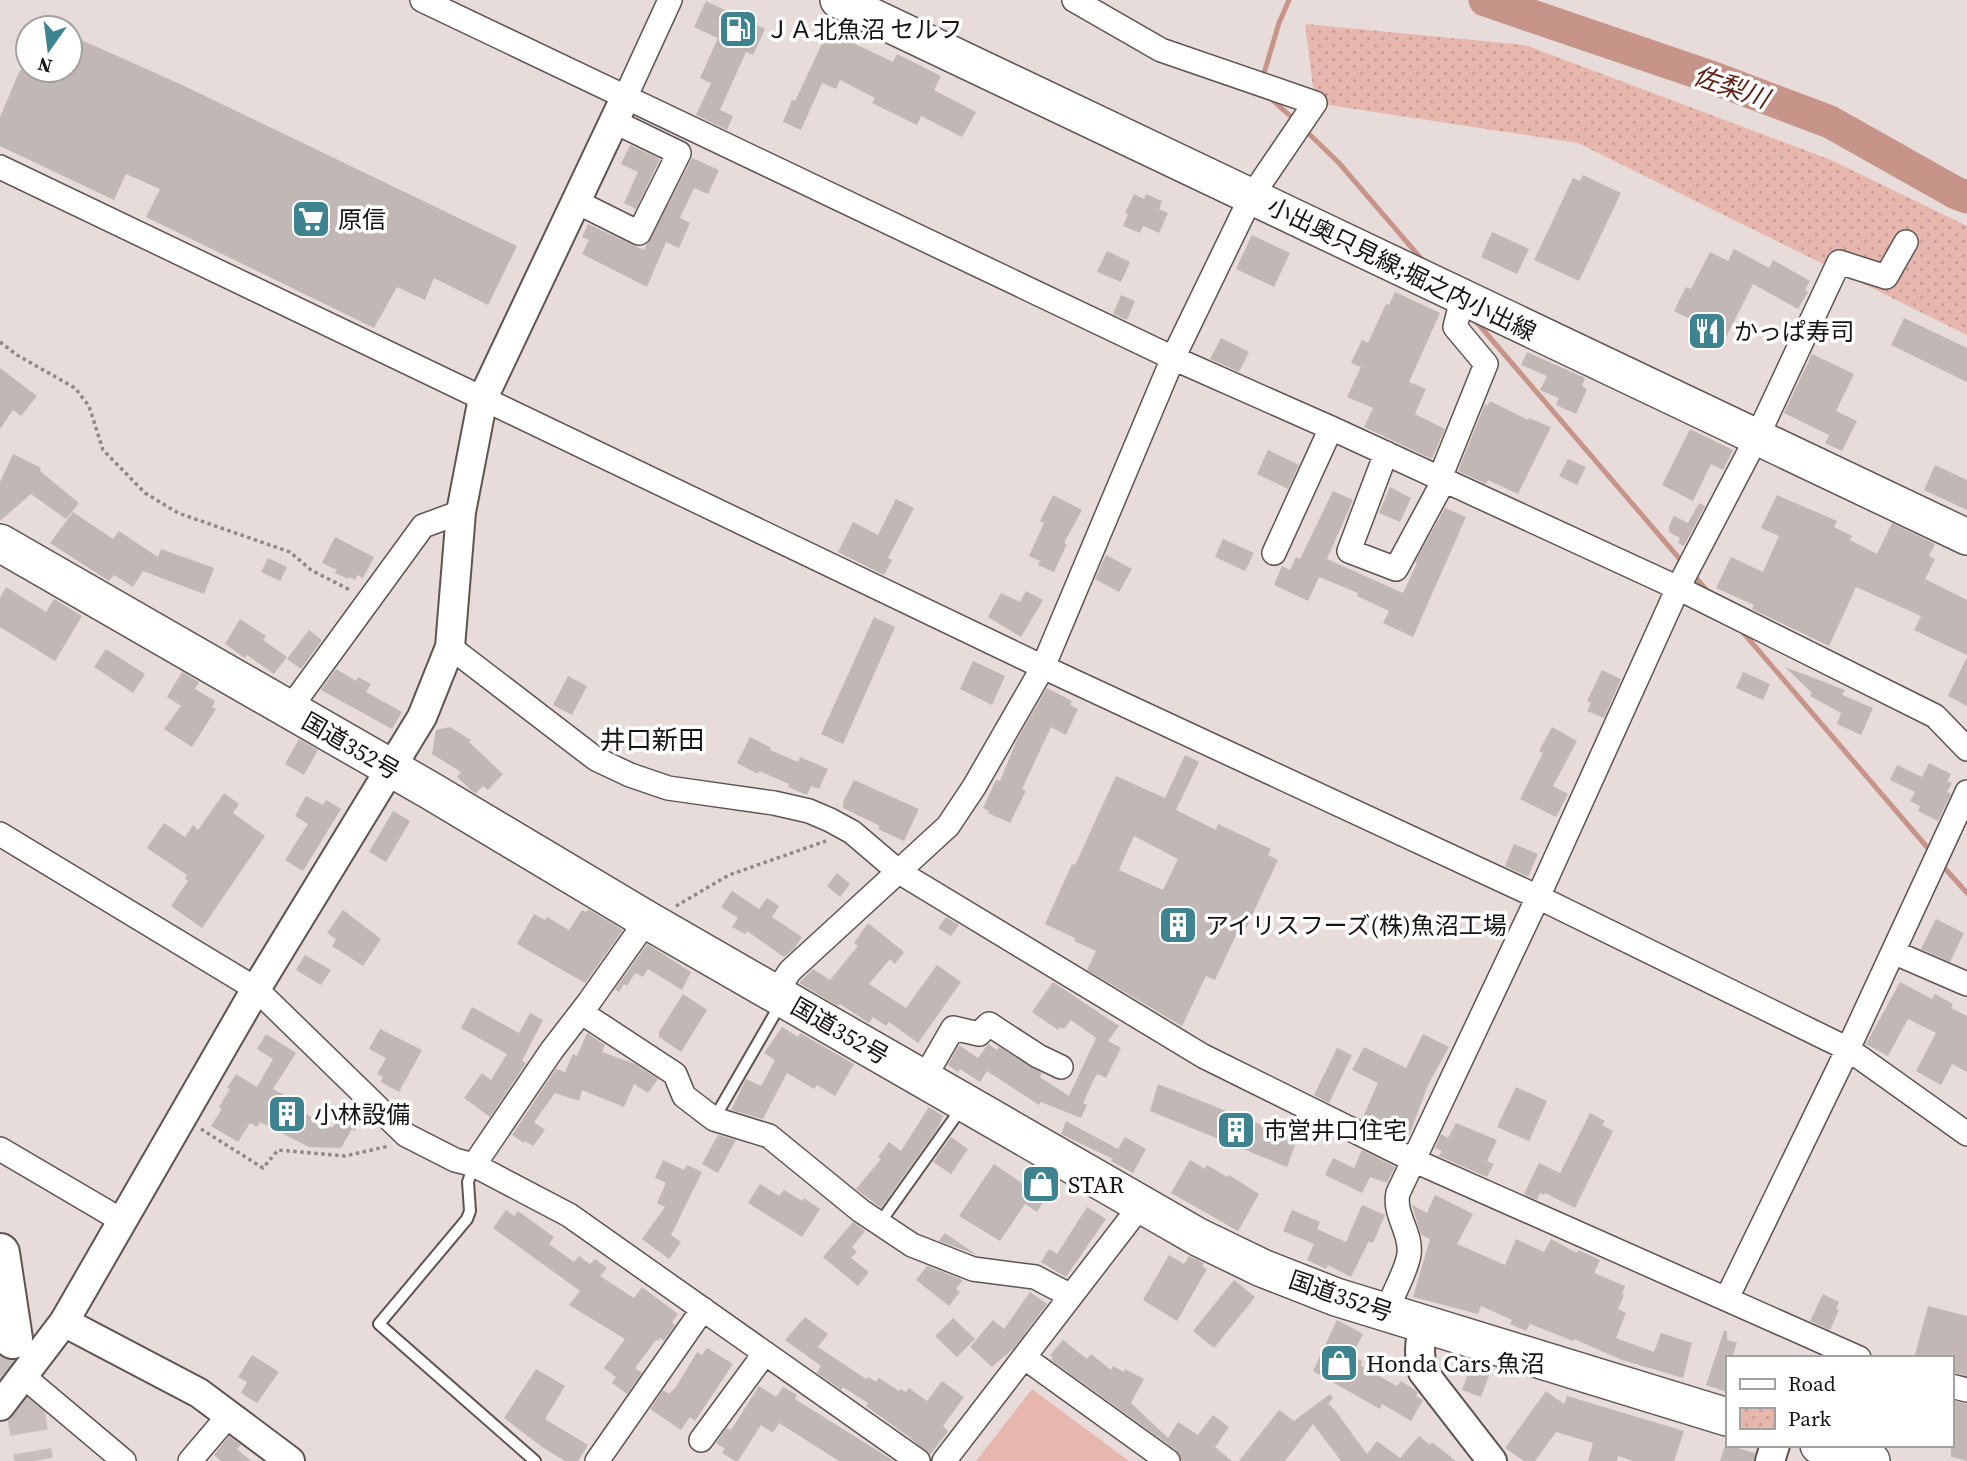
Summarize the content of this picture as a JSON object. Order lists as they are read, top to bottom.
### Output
{
  "streets": {
    "highway": ["国道352号"],
    "main road": ["小出奥只見線;堀之内小出線"]
  },
  "districts": ["井口新田"],
  "water": ["佐梨川"],
  "places": {
    "fuel station": ["ＪＡ北魚沼 セルフ"],
    "supermarket": ["原信"],
    "restaurant": ["かっぱ寿司"],
    "building": ["アイリスフーズ(株)魚沼工場", "小林設備", "市営井口住宅"],
    "shop": ["STAR", "Honda Cars 魚沼"]
  },
  "legend": ["Road", "Park"],
  "north": "bottom"
}
